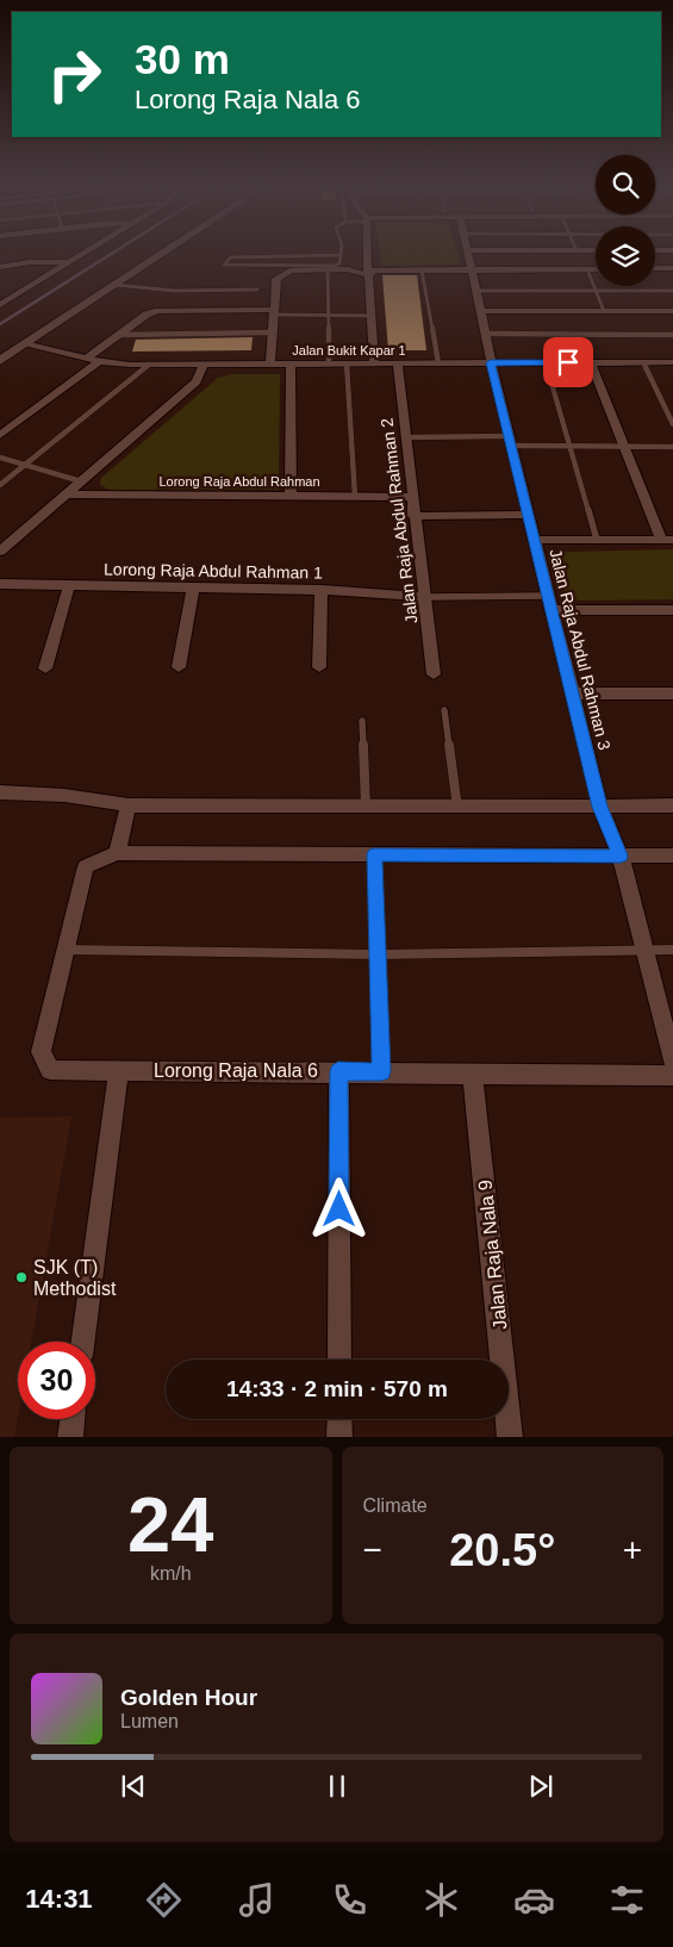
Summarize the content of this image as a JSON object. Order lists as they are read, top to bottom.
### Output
{
  "streets": {
    "street": [
      "Jalan Bukit Kapar 1",
      "Lorong Raja Abdul Rahman",
      "Jalan Raja Abdul Rahman 2",
      "Lorong Raja Abdul Rahman 1",
      "Jalan Raja Abdul Rahman 3",
      "Lorong Raja Nala 6",
      "Jalan Raja Nala 9"
    ]
  },
  "crossings": [
    ["Jalan Bukit Kapar 1", "Jalan Raja Abdul Rahman 2"],
    ["Jalan Bukit Kapar 1", "Jalan Raja Abdul Rahman 3"],
    ["Lorong Raja Abdul Rahman", "Jalan Raja Abdul Rahman 2"],
    ["Jalan Raja Abdul Rahman 2", "Lorong Raja Abdul Rahman 1"],
    ["Lorong Raja Nala 6", "Jalan Raja Nala 9"]
  ],
  "places": ["SJK (T) Methodist"],
  "page": {
    "turn": ["30 m", "Lorong Raja Nala 6"],
    "limit": "30",
    "trip": "14:33 · 2 min · 570 m",
    "tile": [
      ["24", "km/h"],
      "Climate"
    ],
    "heat": ["−", "20.5°", "+"],
    "song": ["Golden Hour", "Lumen"],
    "tabs": "14:31"
  }
}
